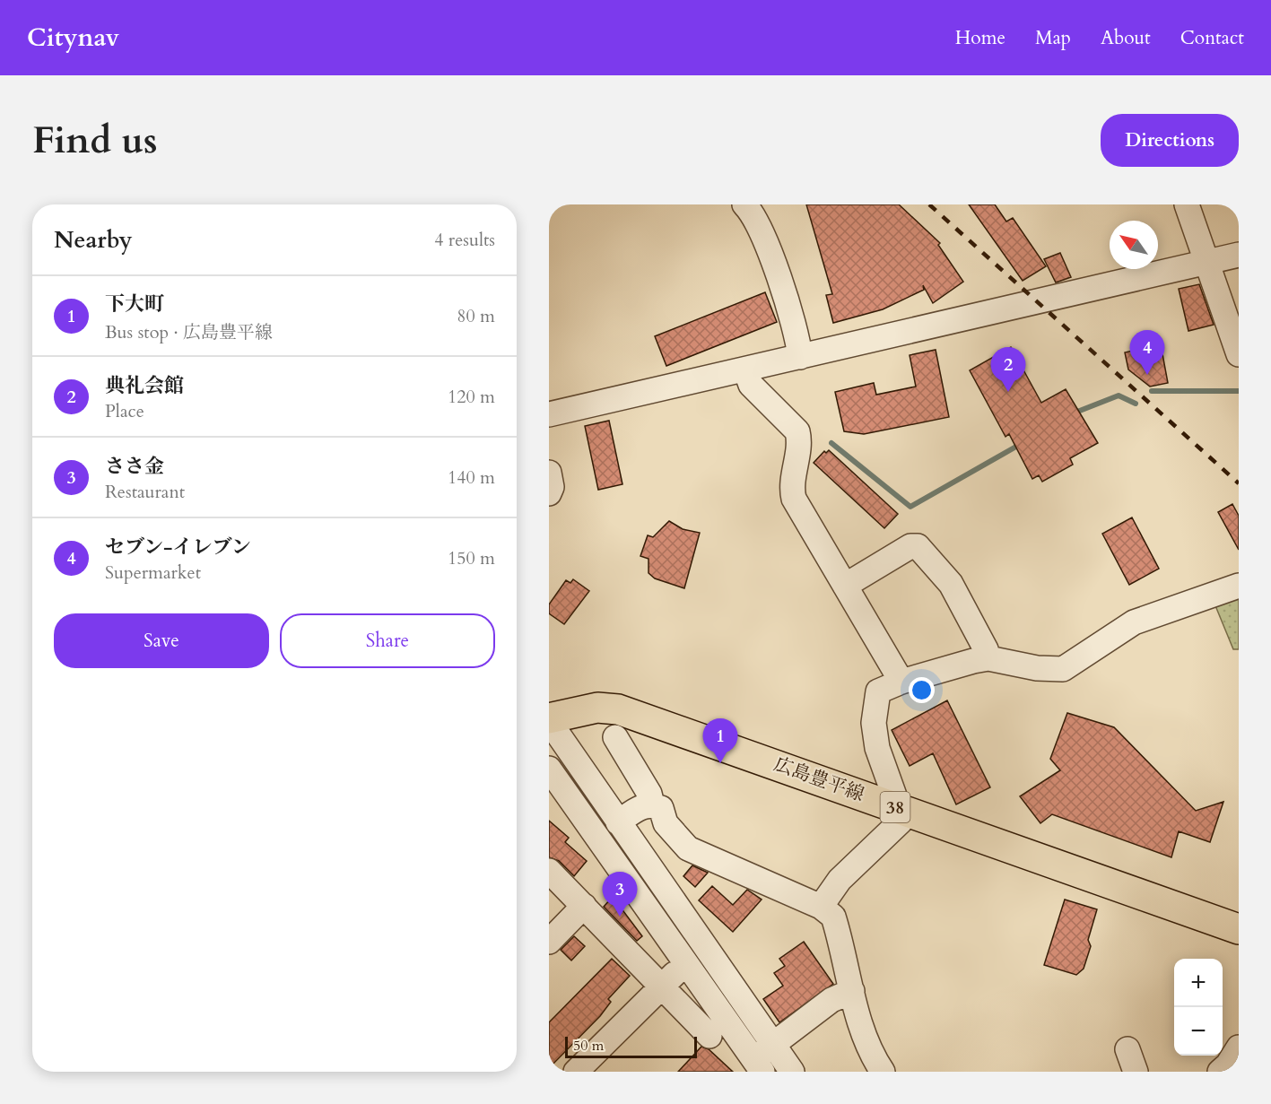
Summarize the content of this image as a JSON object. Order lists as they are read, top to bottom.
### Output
{
  "streets": {
    "main road": ["広島豊平線", "38"]
  },
  "scale_bar": "50 m",
  "north": "top left",
  "page": {
    "header": "Citynav",
    "nav": [
      "Home",
      "Map",
      "About",
      "Contact"
    ],
    "buttons": [
      "Directions",
      ["Save", "Share"]
    ],
    "title": "Find us",
    "heading": ["Nearby", "4 results"],
    "list": [
      {
        "mark": "1",
        "name": "下大町",
        "note": "Bus stop · 広島豊平線",
        "value": "80 m"
      },
      {
        "mark": "2",
        "name": "典礼会館",
        "note": "Place",
        "value": "120 m"
      },
      {
        "mark": "3",
        "name": "ささ金",
        "note": "Restaurant",
        "value": "140 m"
      },
      {
        "mark": "4",
        "name": "セブン-イレブン",
        "note": "Supermarket",
        "value": "150 m"
      }
    ],
    "pins": [
      "4",
      "2",
      "1",
      "3"
    ],
    "map_buttons": ["+", "−"],
    "scale": "50 m"
  }
}
